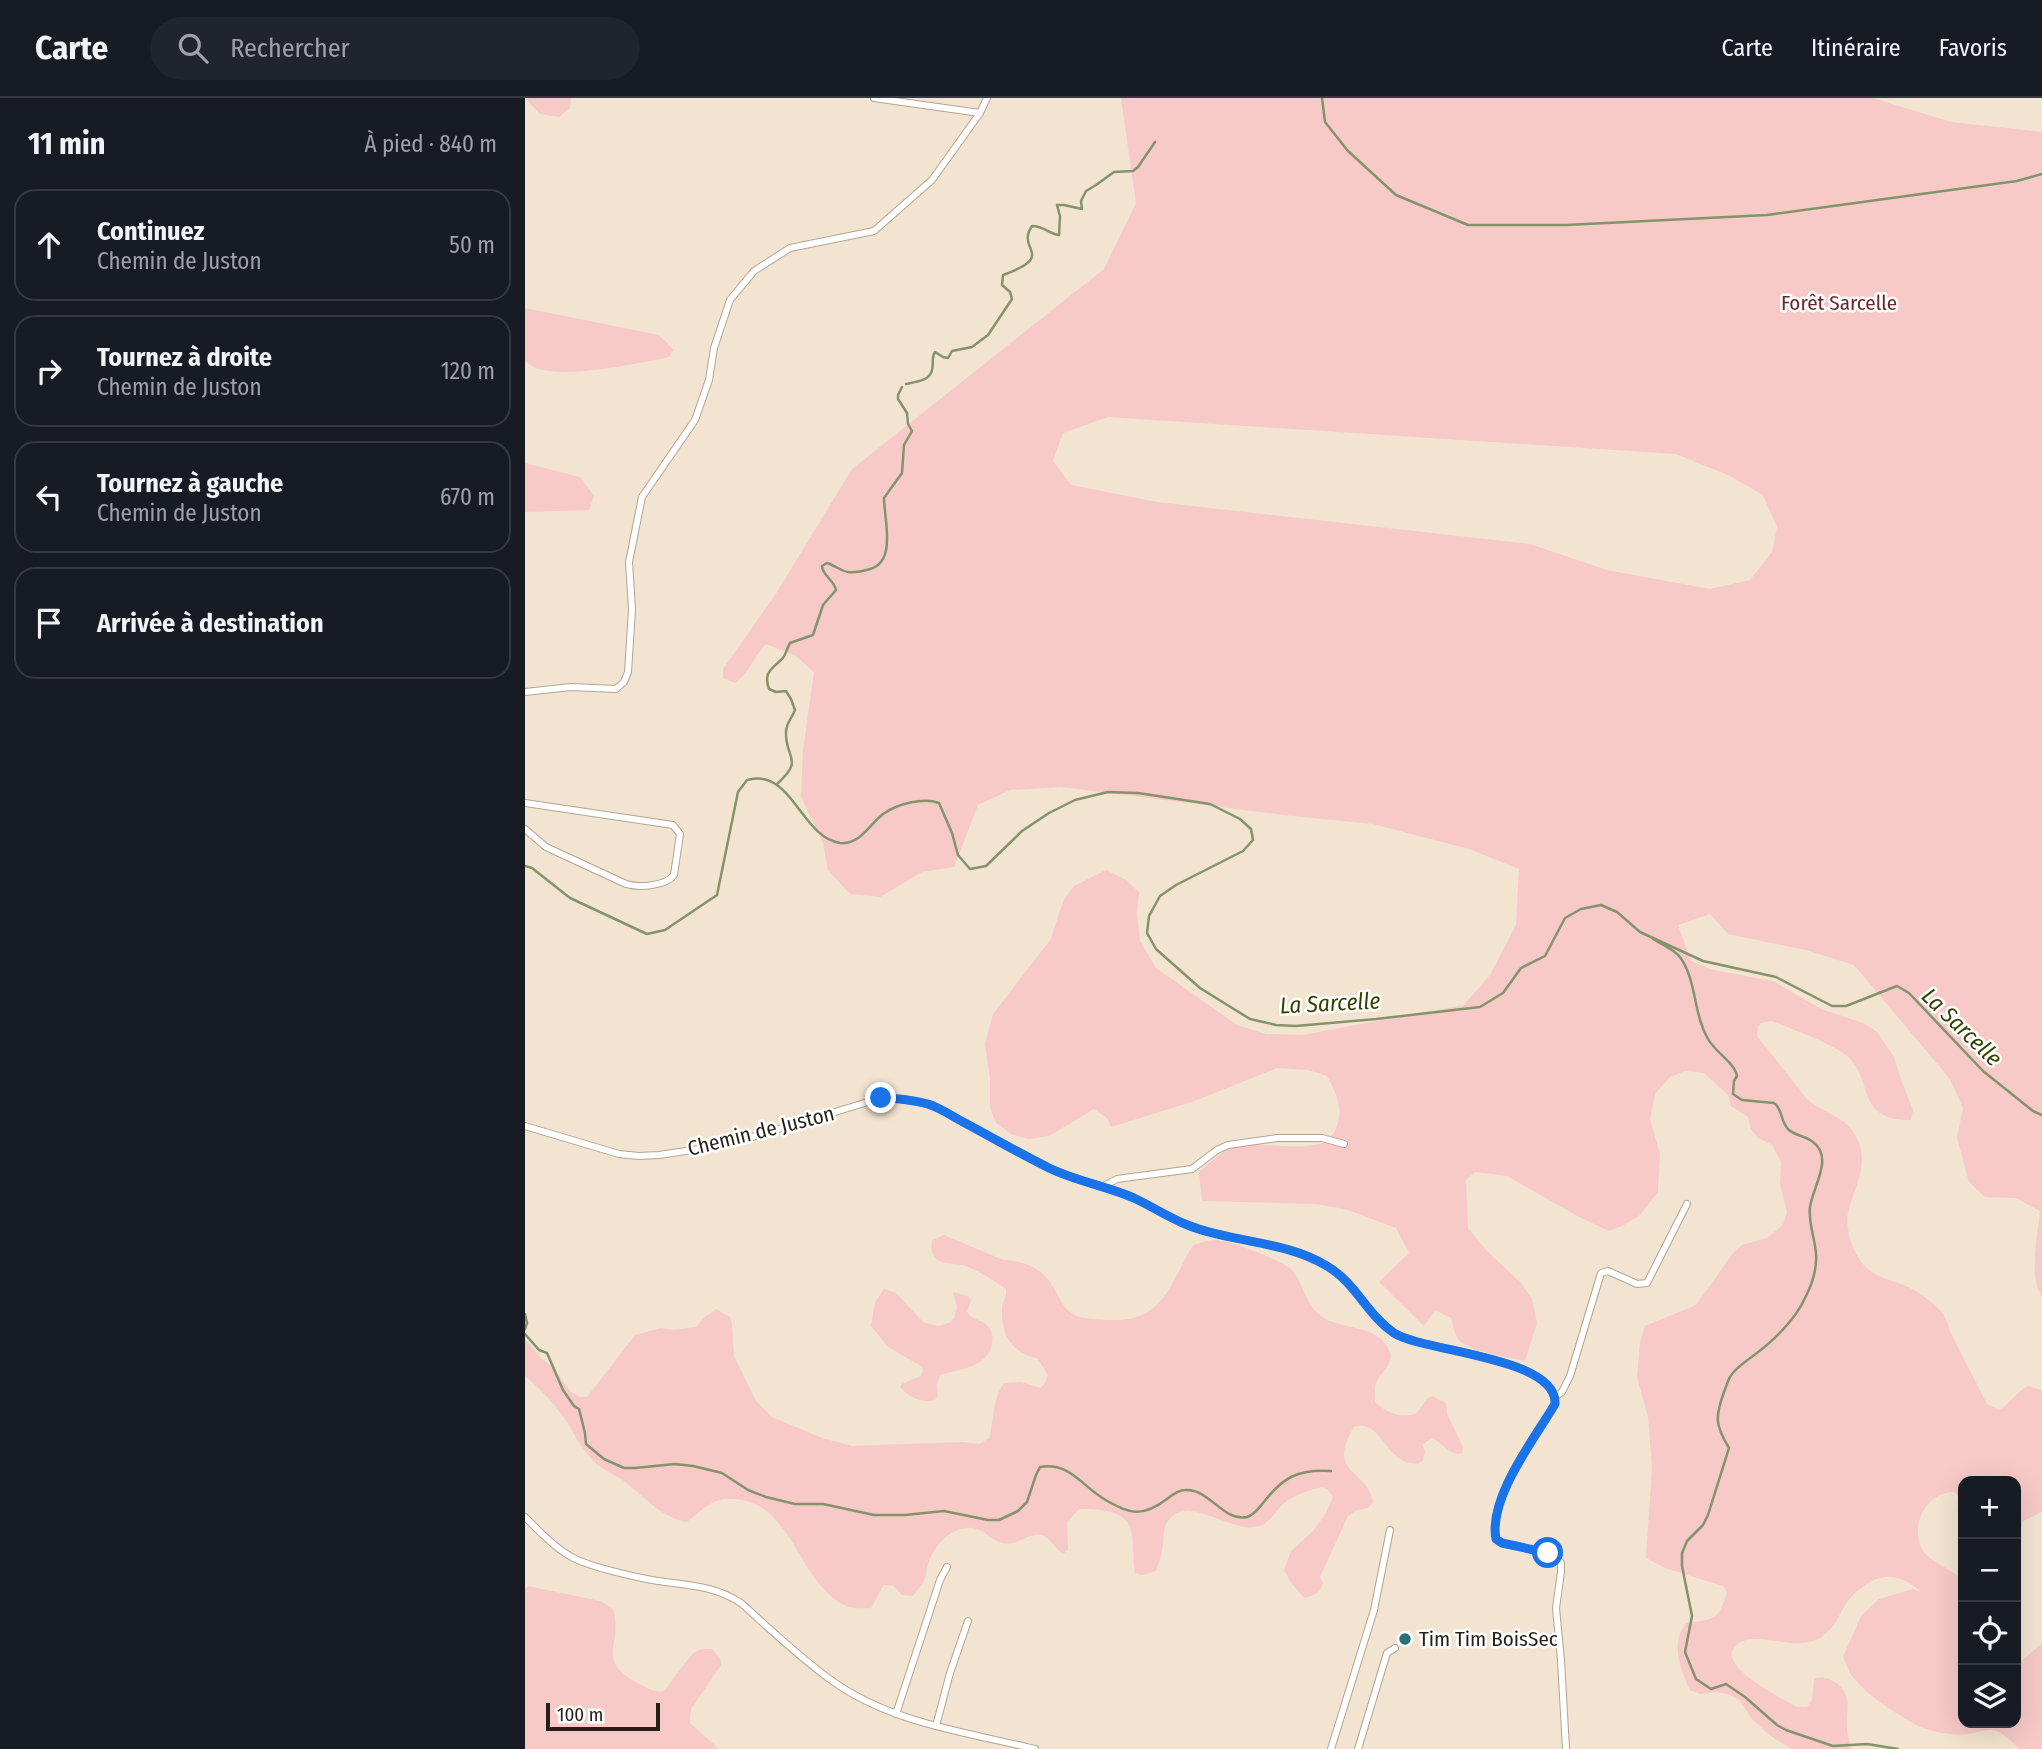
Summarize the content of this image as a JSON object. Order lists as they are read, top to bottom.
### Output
{
  "streets": {
    "street": ["Chemin de Juston"]
  },
  "water": ["La Sarcelle"],
  "parks": ["Forêt Sarcelle"],
  "places": ["Tim Tim BoisSec"],
  "scale_bar": "100 m",
  "page": {
    "header": "Carte",
    "search": "Rechercher",
    "nav": ["Carte", "Itinéraire", "Favoris"],
    "heading": ["11 min", "À pied · 840 m"],
    "list": [
      ["Continuez", "Chemin de Juston", "50 m"],
      ["Tournez à droite", "Chemin de Juston", "120 m"],
      ["Tournez à gauche", "Chemin de Juston", "670 m"],
      "Arrivée à destination"
    ],
    "map_buttons": ["+", "−"],
    "scale": "100 m"
  }
}
